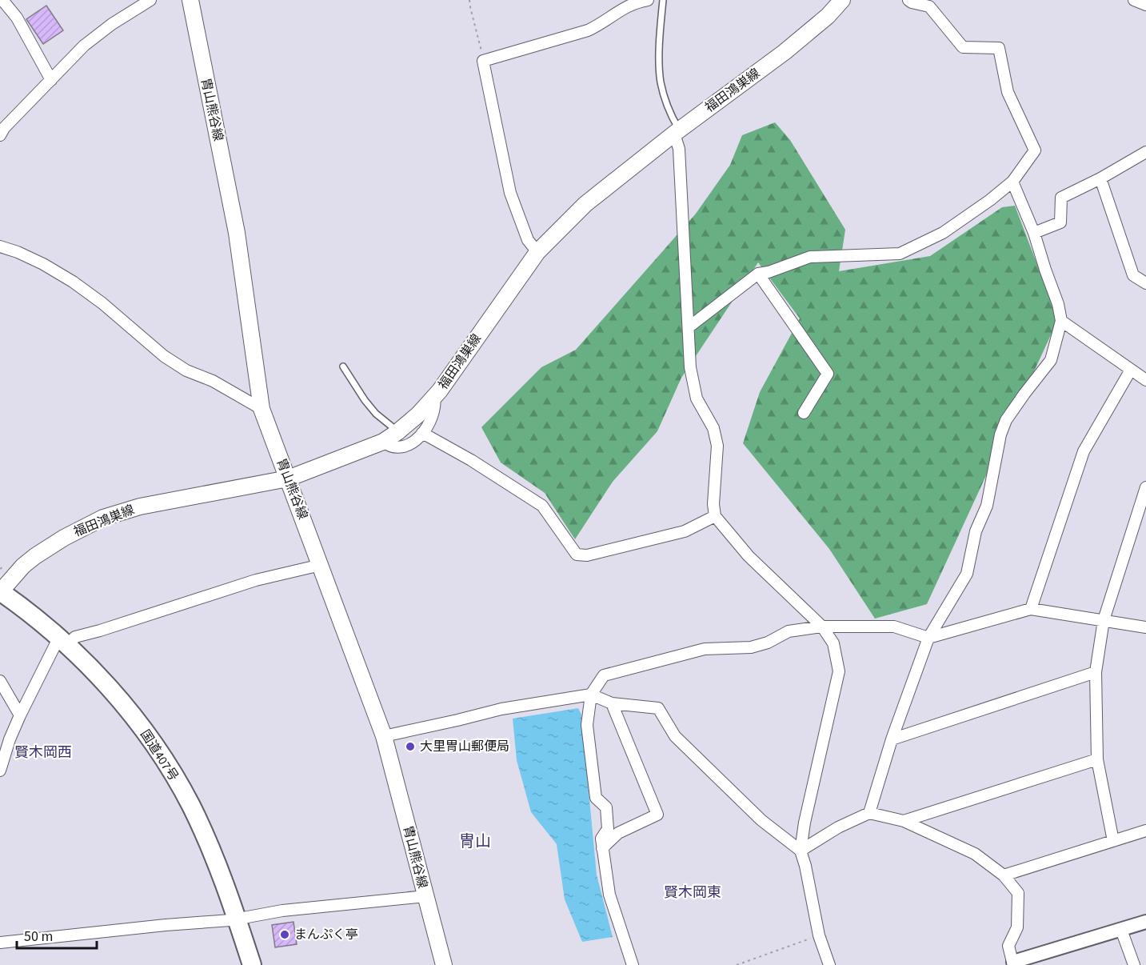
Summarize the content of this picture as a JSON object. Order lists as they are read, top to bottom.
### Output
{
  "streets": {
    "highway": ["国道407号"],
    "main road": ["福田鴻巣線", "胄山熊谷線"]
  },
  "crossings": [
    ["福田鴻巣線", "胄山熊谷線"],
    ["福田鴻巣線", "国道407号"]
  ],
  "districts": ["賢木岡西", "冑山", "賢木岡東"],
  "places": ["大里冑山郵便局", "まんぷく亭"],
  "scale_bar": "50 m"
}
